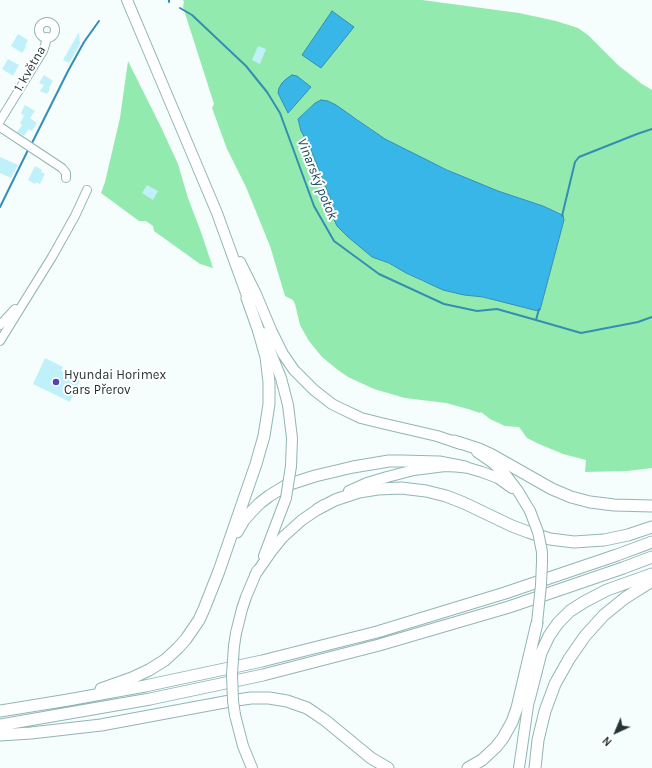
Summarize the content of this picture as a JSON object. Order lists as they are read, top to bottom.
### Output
{
  "streets": {
    "street": ["1. května"]
  },
  "water": ["Vinarský potok"],
  "places": ["Hyundai Horimex Cars Přerov"],
  "north": "bottom left"
}
